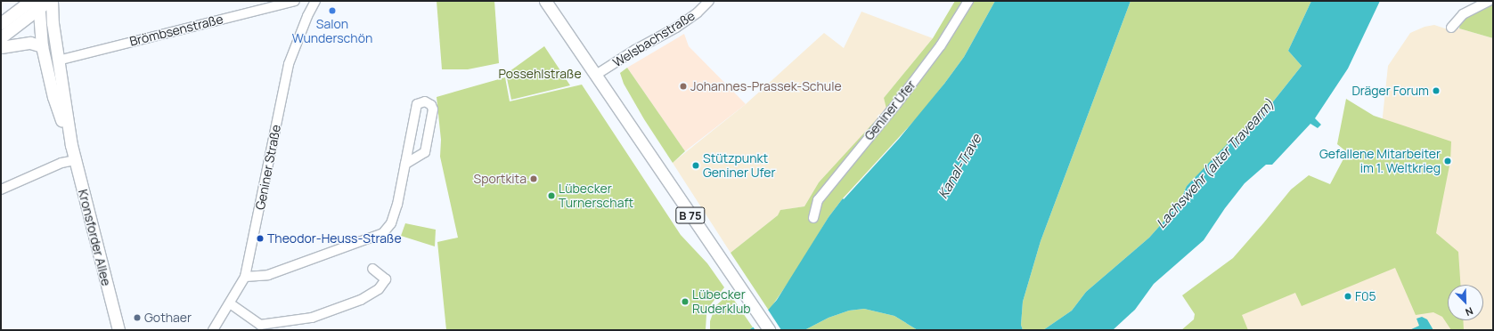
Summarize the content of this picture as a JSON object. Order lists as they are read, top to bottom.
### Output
{
  "streets": {
    "main road": ["B 75", "Kronsforder Allee"],
    "street": [
      "Brömbsenstraße",
      "Welsbachstraße",
      "Geniner Ufer",
      "Geniner Straße"
    ]
  },
  "crossings": [
    ["Brömbsenstraße", "Kronsforder Allee"],
    ["Welsbachstraße", "B 75"]
  ],
  "water": ["Lachswehr (alter Travearm)", "Kanal-Trave"],
  "parks": ["Possehlstraße"],
  "places": [
    "Salon Wunderschön",
    "Johannes-Prassek-Schule",
    "Dräger Forum",
    "Gefallene Mitarbeiter im 1. Weltkrieg",
    "Stützpunkt Geniner Ufer",
    "Sportkita",
    "Lübecker Turnerschaft",
    "Theodor-Heuss-Straße",
    "F05",
    "Lübecker Ruderklub",
    "Gothaer"
  ],
  "north": "bottom right"
}
